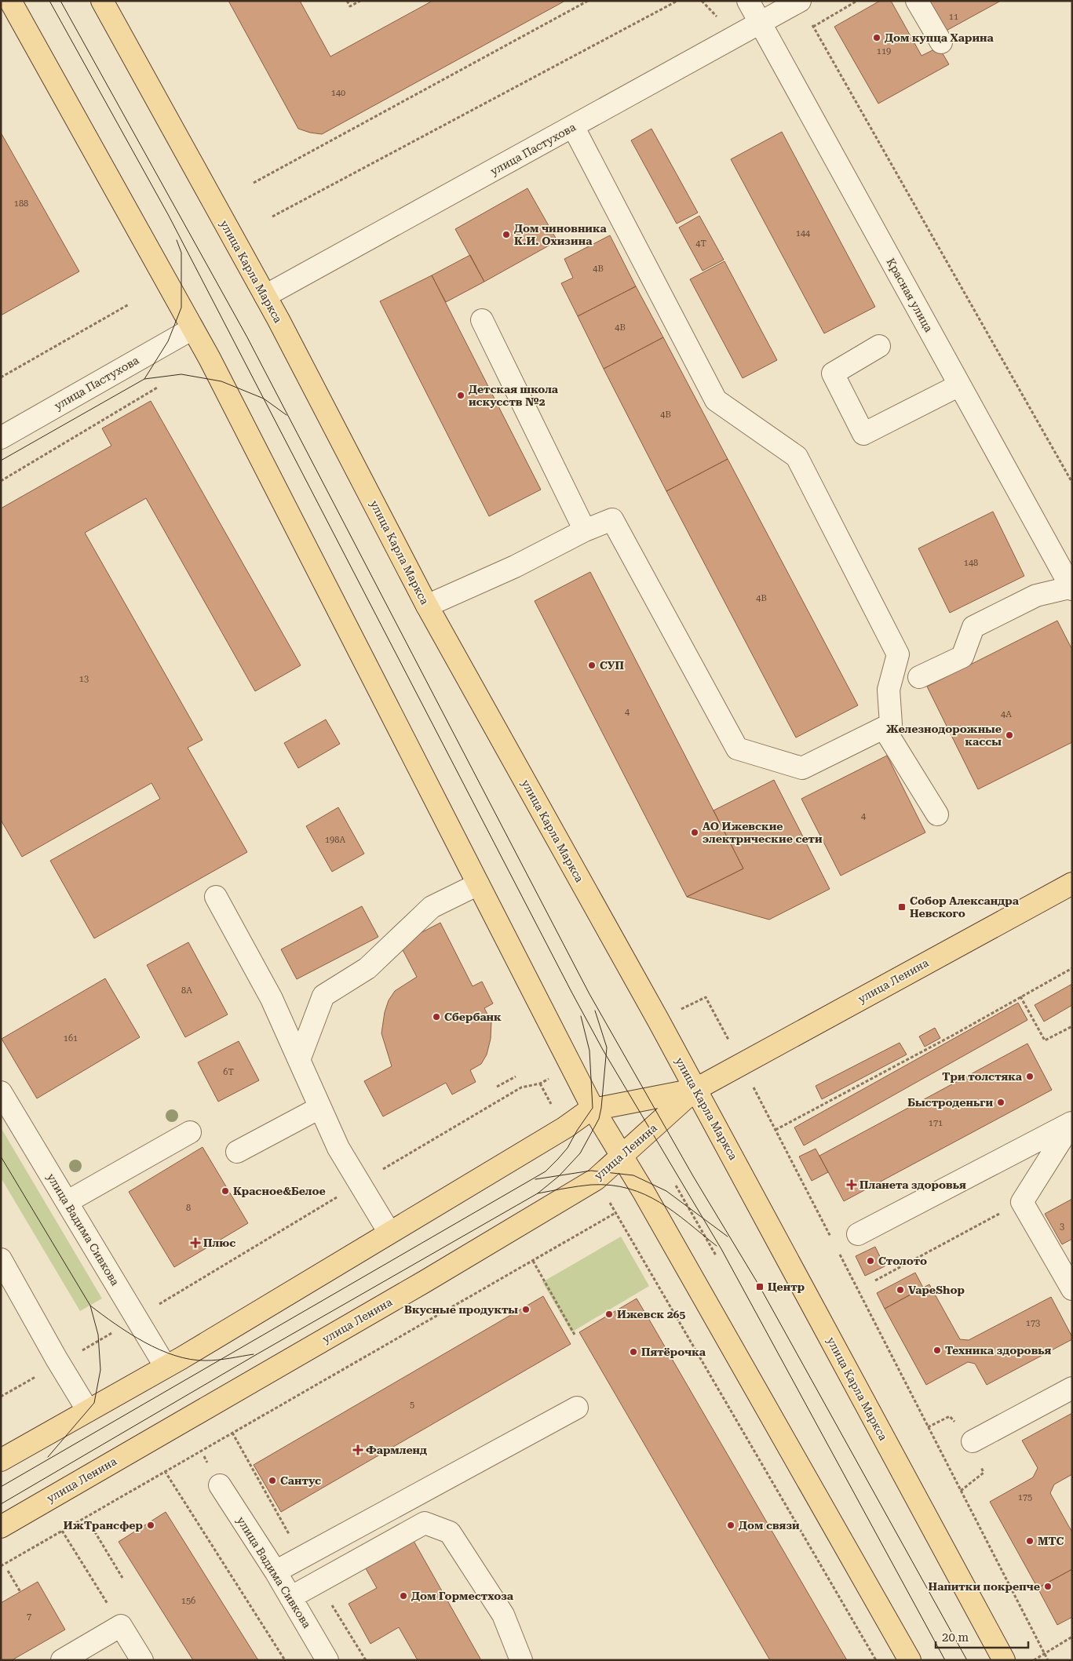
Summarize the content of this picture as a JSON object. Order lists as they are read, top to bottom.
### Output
{
  "streets": {
    "main road": ["улица Карла Маркса", "улица Ленина"],
    "street": ["улица Пастухова", "Красная улица", "улица Вадима Сивкова"]
  },
  "crossings": [
    ["улица Пастухова", "улица Карла Маркса"],
    ["улица Пастухова", "Красная улица"],
    ["улица Карла Маркса", "улица Ленина"],
    ["улица Ленина", "улица Вадима Сивкова"]
  ],
  "places": {
    "other": [
      "Дом купца Харина",
      "Дом чиновника К.И. Охизина",
      "Детская школа искусств №2",
      "СУП",
      "Железнодорожные кассы",
      "АО Ижевские электрические сети",
      "Сбербанк",
      "Три толстяка",
      "Быстроденьги",
      "Красное&Белое",
      "Столото",
      "VapeShop",
      "Вкусные продукты",
      "Ижевск 265",
      "Техника здоровья",
      "Пятёрочка",
      "Сантус",
      "ИжТрансфер",
      "Дом связи",
      "МТС",
      "Напитки покрепче",
      "Дом Горместхоза"
    ],
    "transit": ["Собор Александра Невского", "Центр"],
    "health": ["Планета здоровья", "Плюс", "Фармленд"]
  },
  "house_numbers": [
    "11",
    "119",
    "140",
    "188",
    "144",
    "4Т",
    "4В",
    "4В",
    "4В",
    "148",
    "4В",
    "13",
    "4",
    "4А",
    "4",
    "198А",
    "8А",
    "161",
    "6Т",
    "171",
    "8",
    "3",
    "173",
    "5",
    "175",
    "156",
    "7"
  ],
  "scale_bar": "20 m"
}
